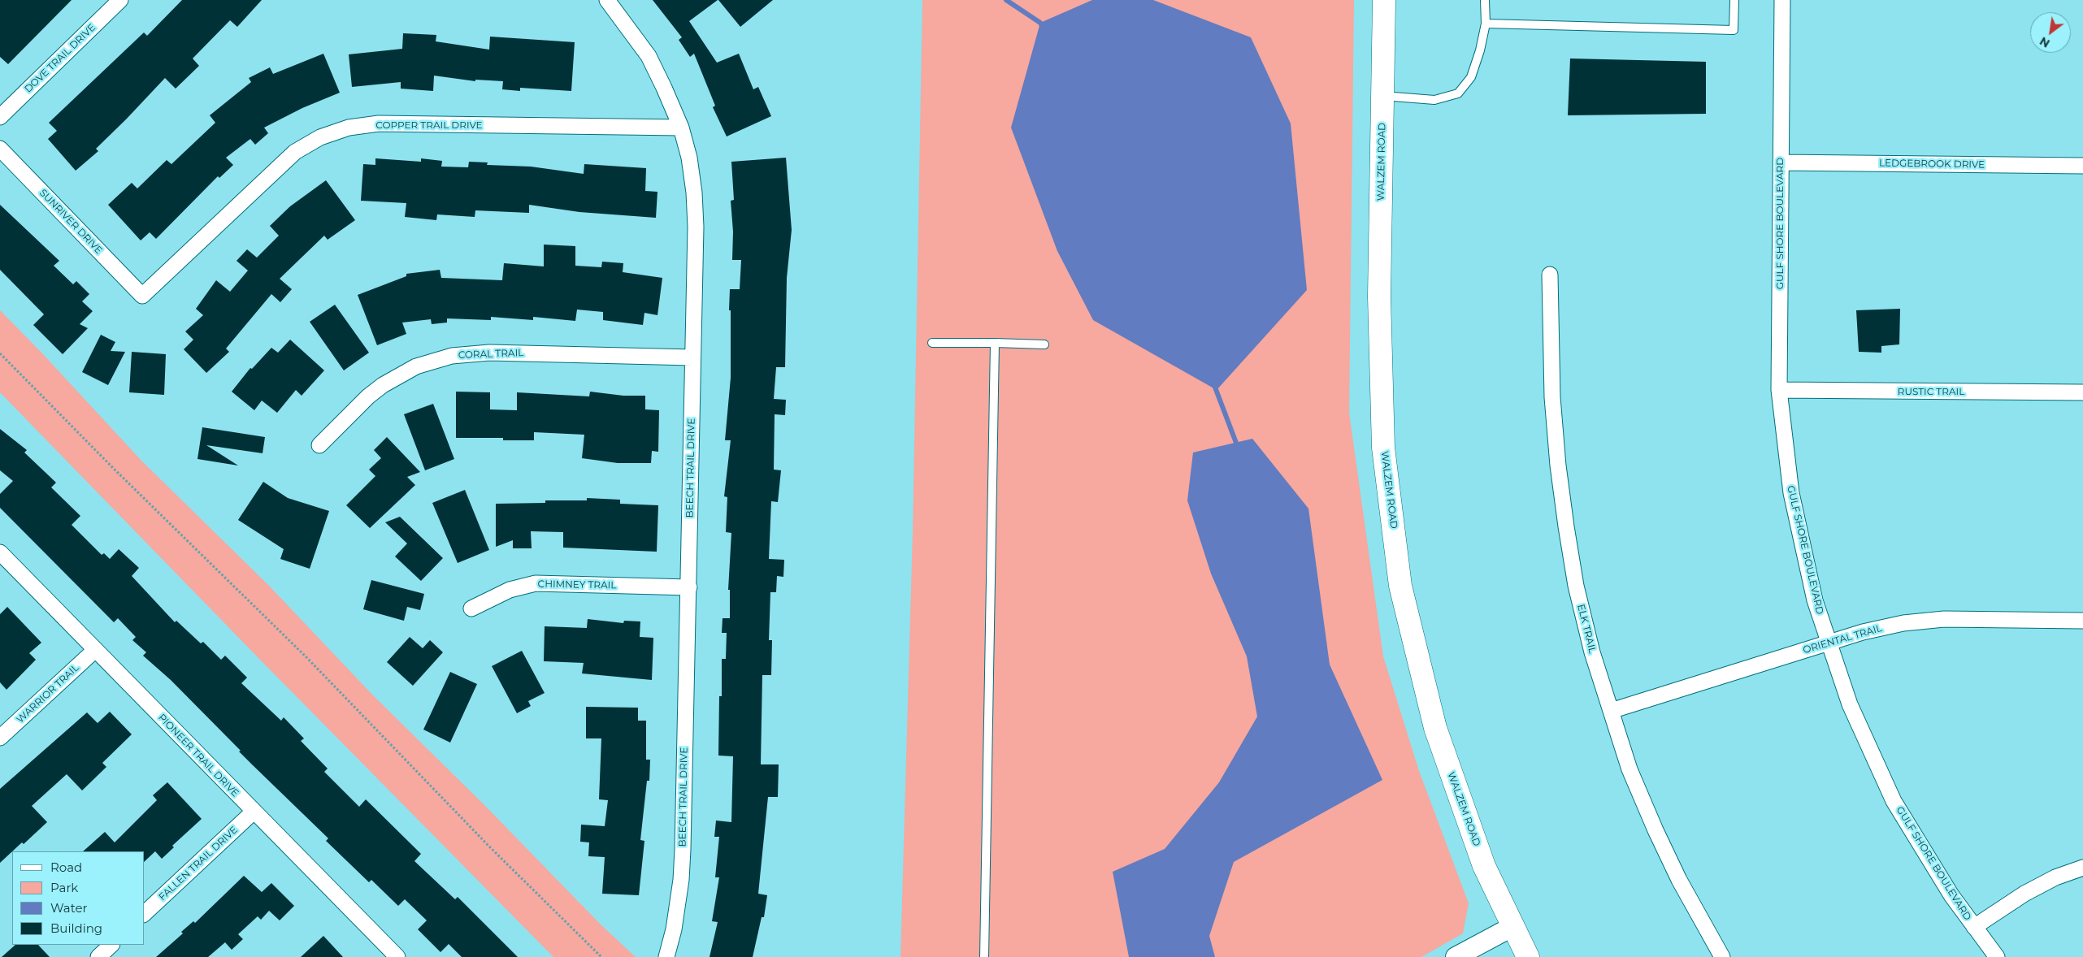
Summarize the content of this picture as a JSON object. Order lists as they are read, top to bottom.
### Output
{
  "streets": {
    "main road": ["WALZEM ROAD"],
    "street": [
      "DOVE TRAIL DRIVE",
      "COPPER TRAIL DRIVE",
      "LEDGEBROOK DRIVE",
      "SUNRIVER DRIVE",
      "GULF SHORE BOULEVARD",
      "CORAL TRAIL",
      "RUSTIC TRAIL",
      "BEECH TRAIL DRIVE",
      "CHIMNEY TRAIL",
      "ELK TRAIL",
      "ORIENTAL TRAIL",
      "WARRIOR TRAIL",
      "PIONEER TRAIL DRIVE",
      "FALLEN TRAIL DRIVE"
    ]
  },
  "crossings": [
    ["COPPER TRAIL DRIVE", "SUNRIVER DRIVE"],
    ["COPPER TRAIL DRIVE", "BEECH TRAIL DRIVE"],
    ["LEDGEBROOK DRIVE", "GULF SHORE BOULEVARD"],
    ["GULF SHORE BOULEVARD", "RUSTIC TRAIL"],
    ["GULF SHORE BOULEVARD", "ORIENTAL TRAIL"],
    ["CORAL TRAIL", "BEECH TRAIL DRIVE"],
    ["BEECH TRAIL DRIVE", "CHIMNEY TRAIL"],
    ["ELK TRAIL", "ORIENTAL TRAIL"],
    ["WARRIOR TRAIL", "PIONEER TRAIL DRIVE"],
    ["PIONEER TRAIL DRIVE", "FALLEN TRAIL DRIVE"]
  ],
  "legend": [
    "Road",
    "Park",
    "Water",
    "Building"
  ],
  "north": "bottom left"
}
